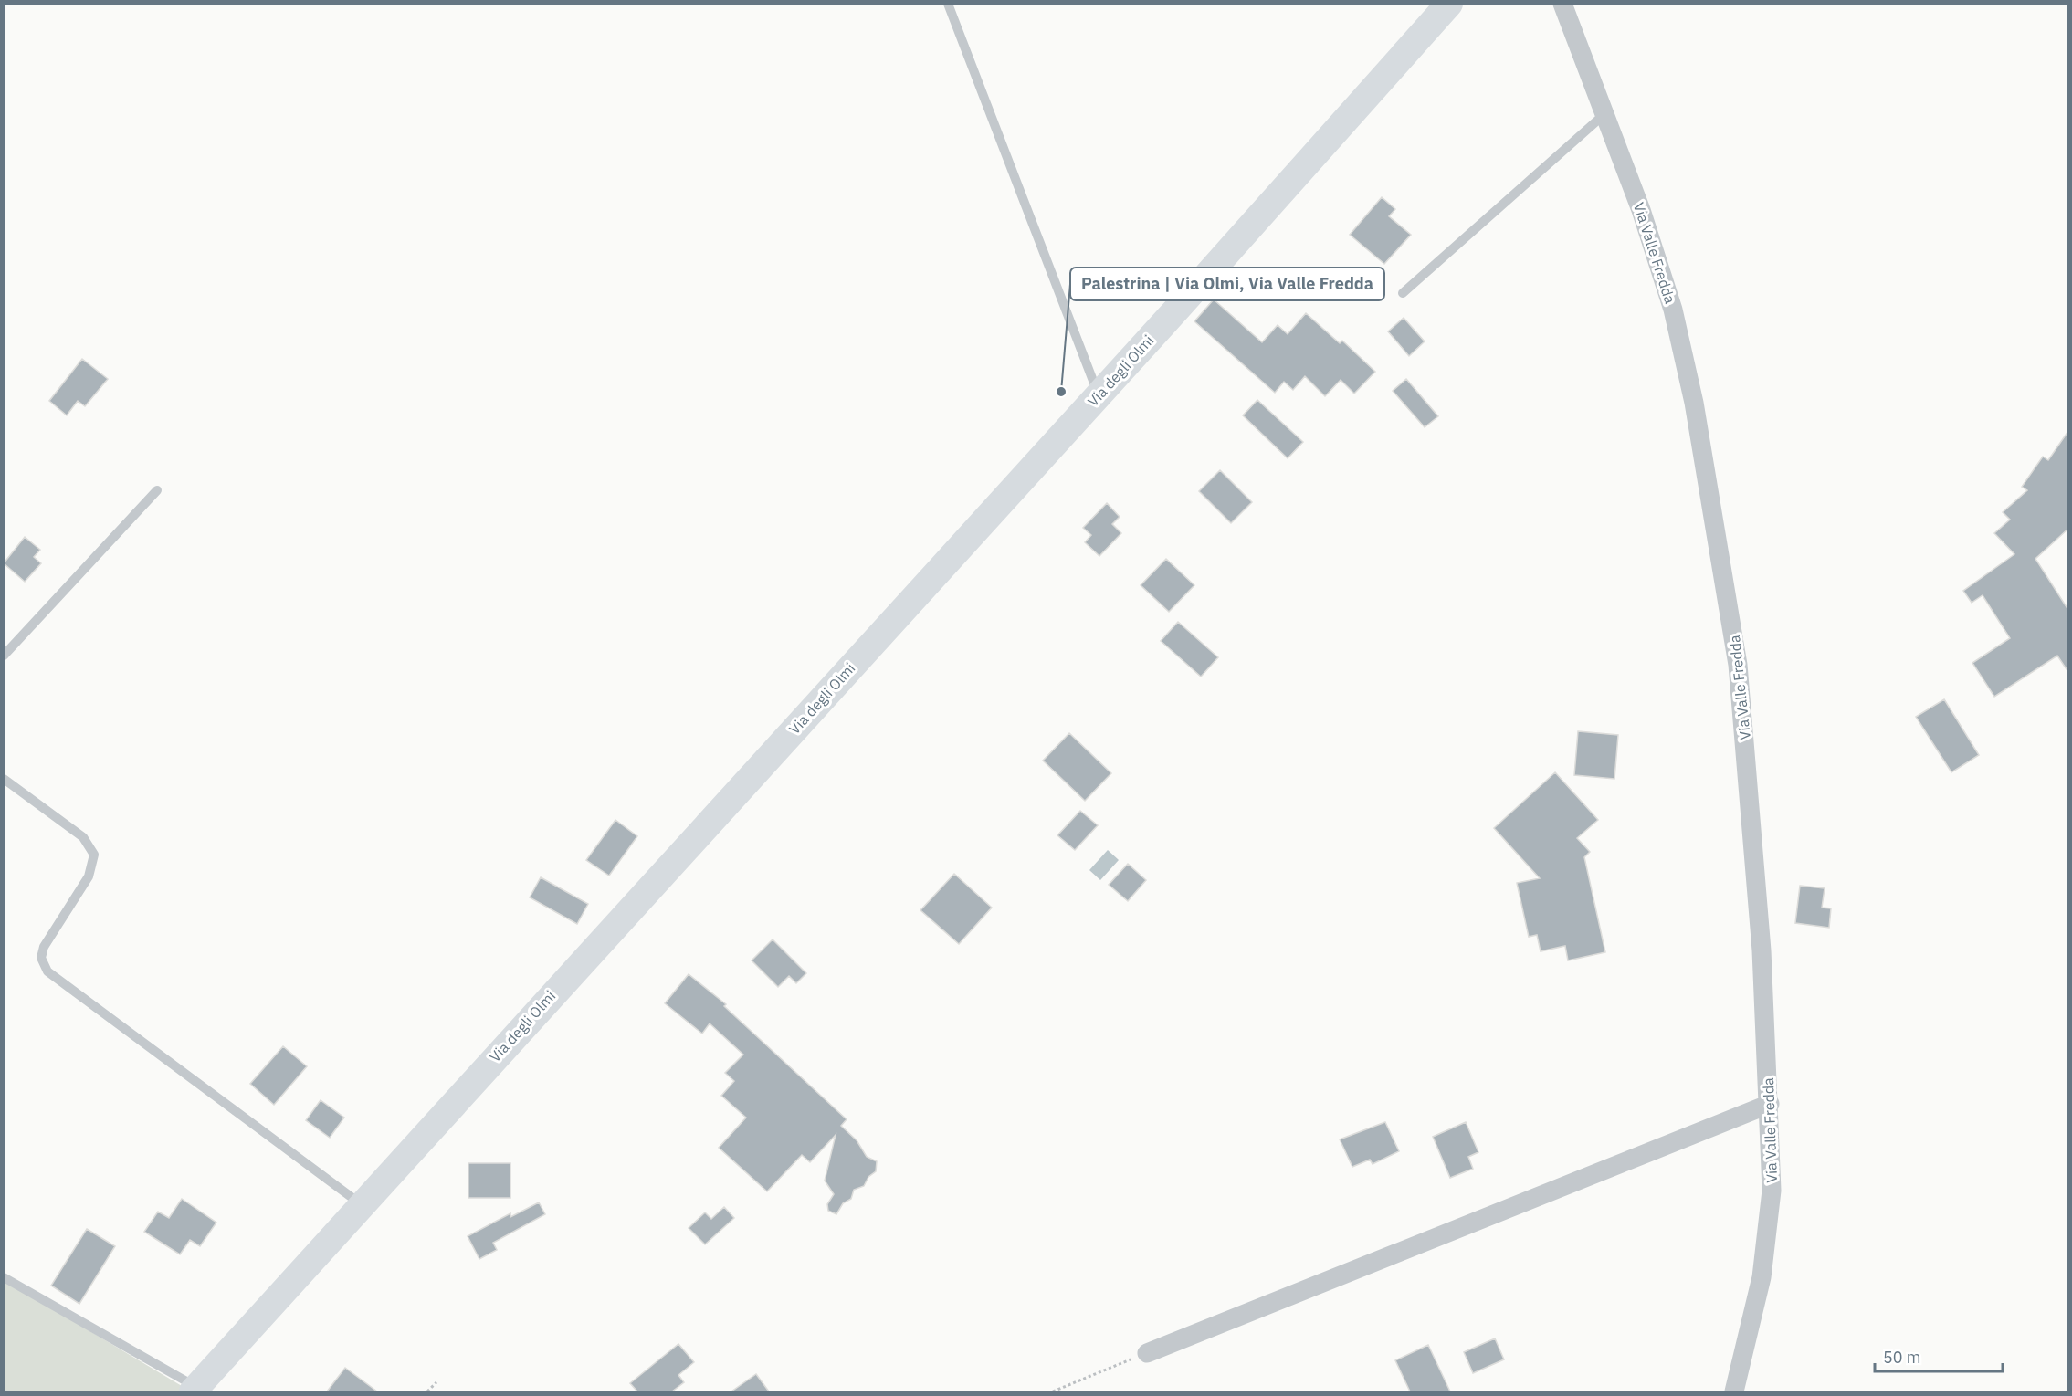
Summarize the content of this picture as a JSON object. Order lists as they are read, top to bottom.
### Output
{
  "streets": {
    "street": ["Via Valle Fredda", "Via degli Olmi"]
  },
  "places": ["Palestrina | Via Olmi, Via Valle Fredda"],
  "scale_bar": "50 m"
}
